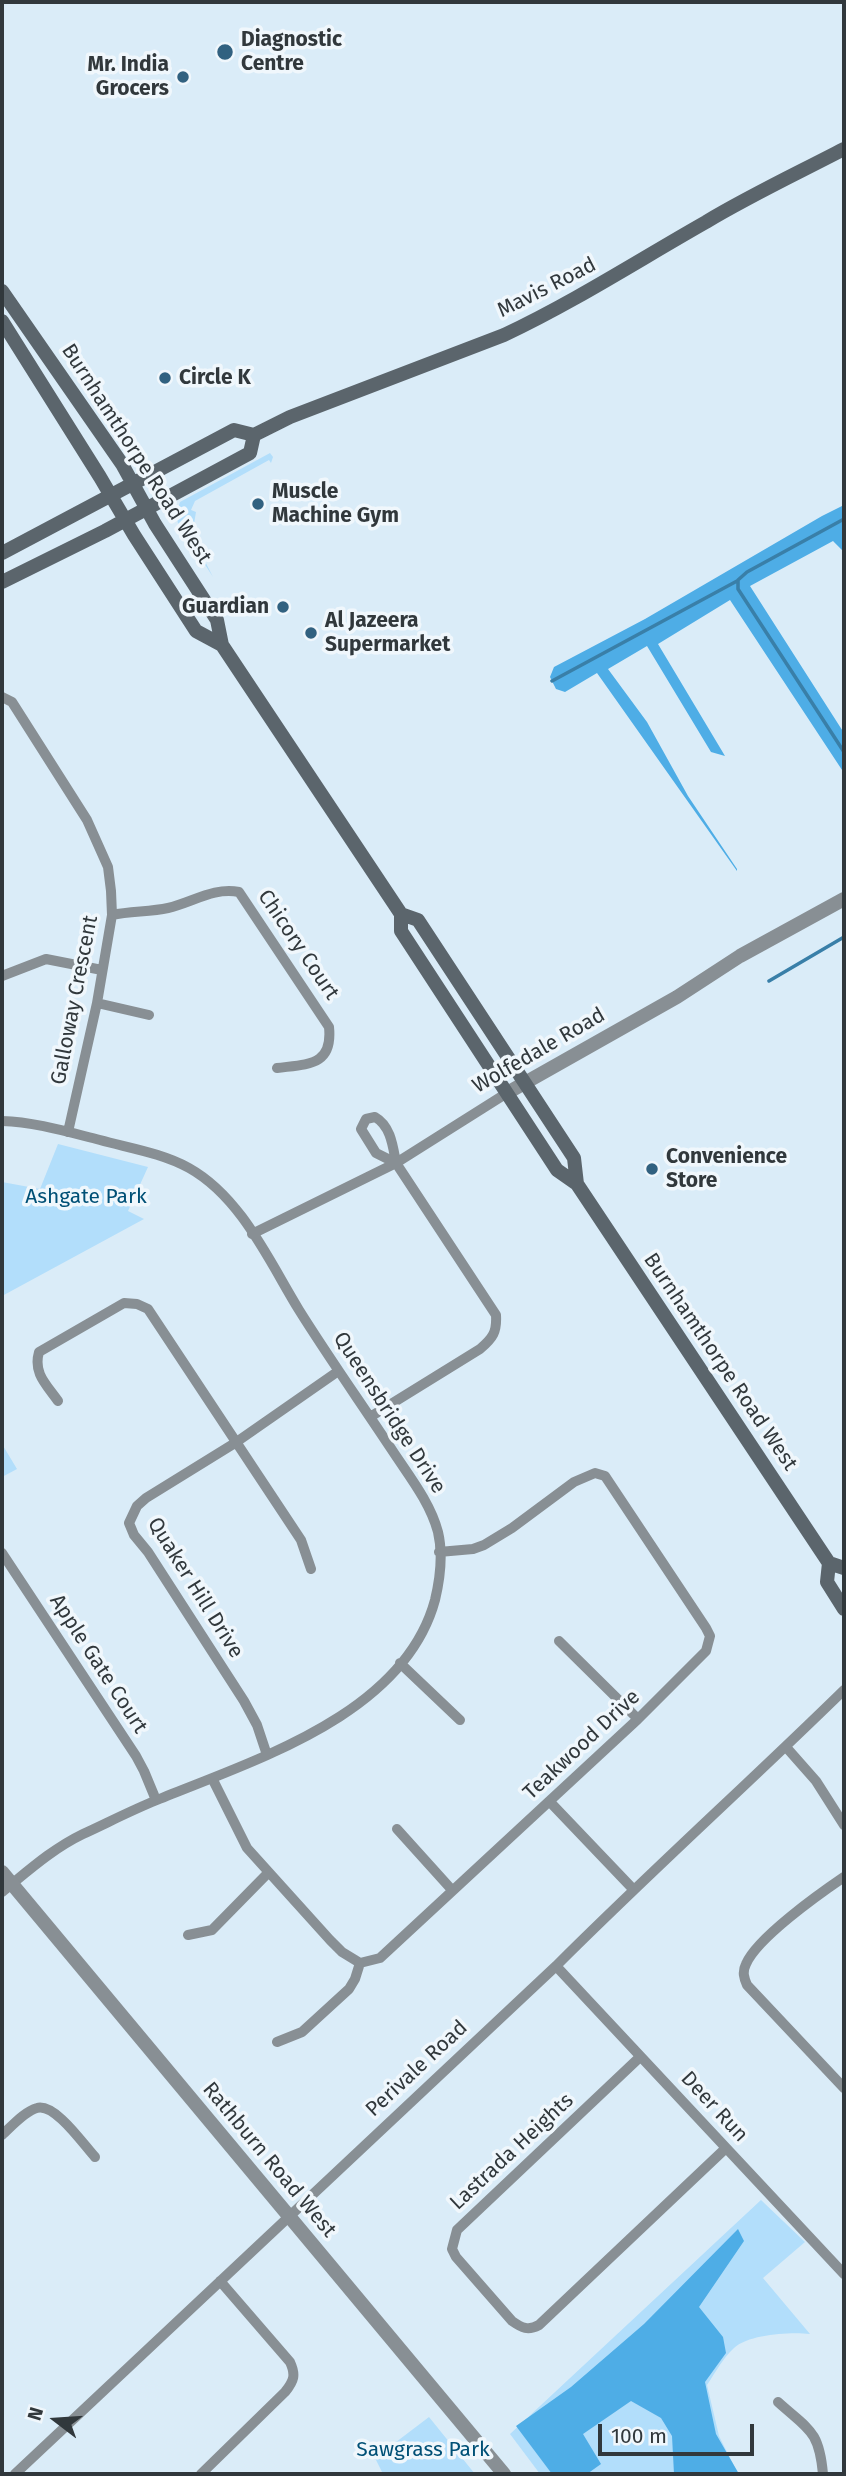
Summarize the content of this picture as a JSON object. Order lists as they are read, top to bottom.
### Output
{
  "streets": {
    "main road": ["Mavis Road", "Burnhamthorpe Road West"],
    "street": [
      "Chicory Court",
      "Galloway Crescent",
      "Wolfedale Road",
      "Queensbridge Drive",
      "Quaker Hill Drive",
      "Apple Gate Court",
      "Teakwood Drive",
      "Perivale Road",
      "Deer Run",
      "Lastrada Heights",
      "Rathburn Road West"
    ]
  },
  "crossings": [
    ["Mavis Road", "Burnhamthorpe Road West"],
    ["Burnhamthorpe Road West", "Wolfedale Road"],
    ["Chicory Court", "Galloway Crescent"],
    ["Galloway Crescent", "Queensbridge Drive"],
    ["Wolfedale Road", "Queensbridge Drive"],
    ["Queensbridge Drive", "Quaker Hill Drive"],
    ["Queensbridge Drive", "Apple Gate Court"],
    ["Queensbridge Drive", "Teakwood Drive"],
    ["Queensbridge Drive", "Rathburn Road West"],
    ["Perivale Road", "Deer Run"],
    ["Perivale Road", "Rathburn Road West"],
    ["Deer Run", "Lastrada Heights"]
  ],
  "parks": ["Ashgate Park", "Sawgrass Park"],
  "places": [
    "Diagnostic Centre",
    "Mr. India Grocers",
    "Circle K",
    "Muscle Machine Gym",
    "Guardian",
    "Al Jazeera Supermarket",
    "Convenience Store"
  ],
  "scale_bar": "100 m",
  "north": "left"
}
